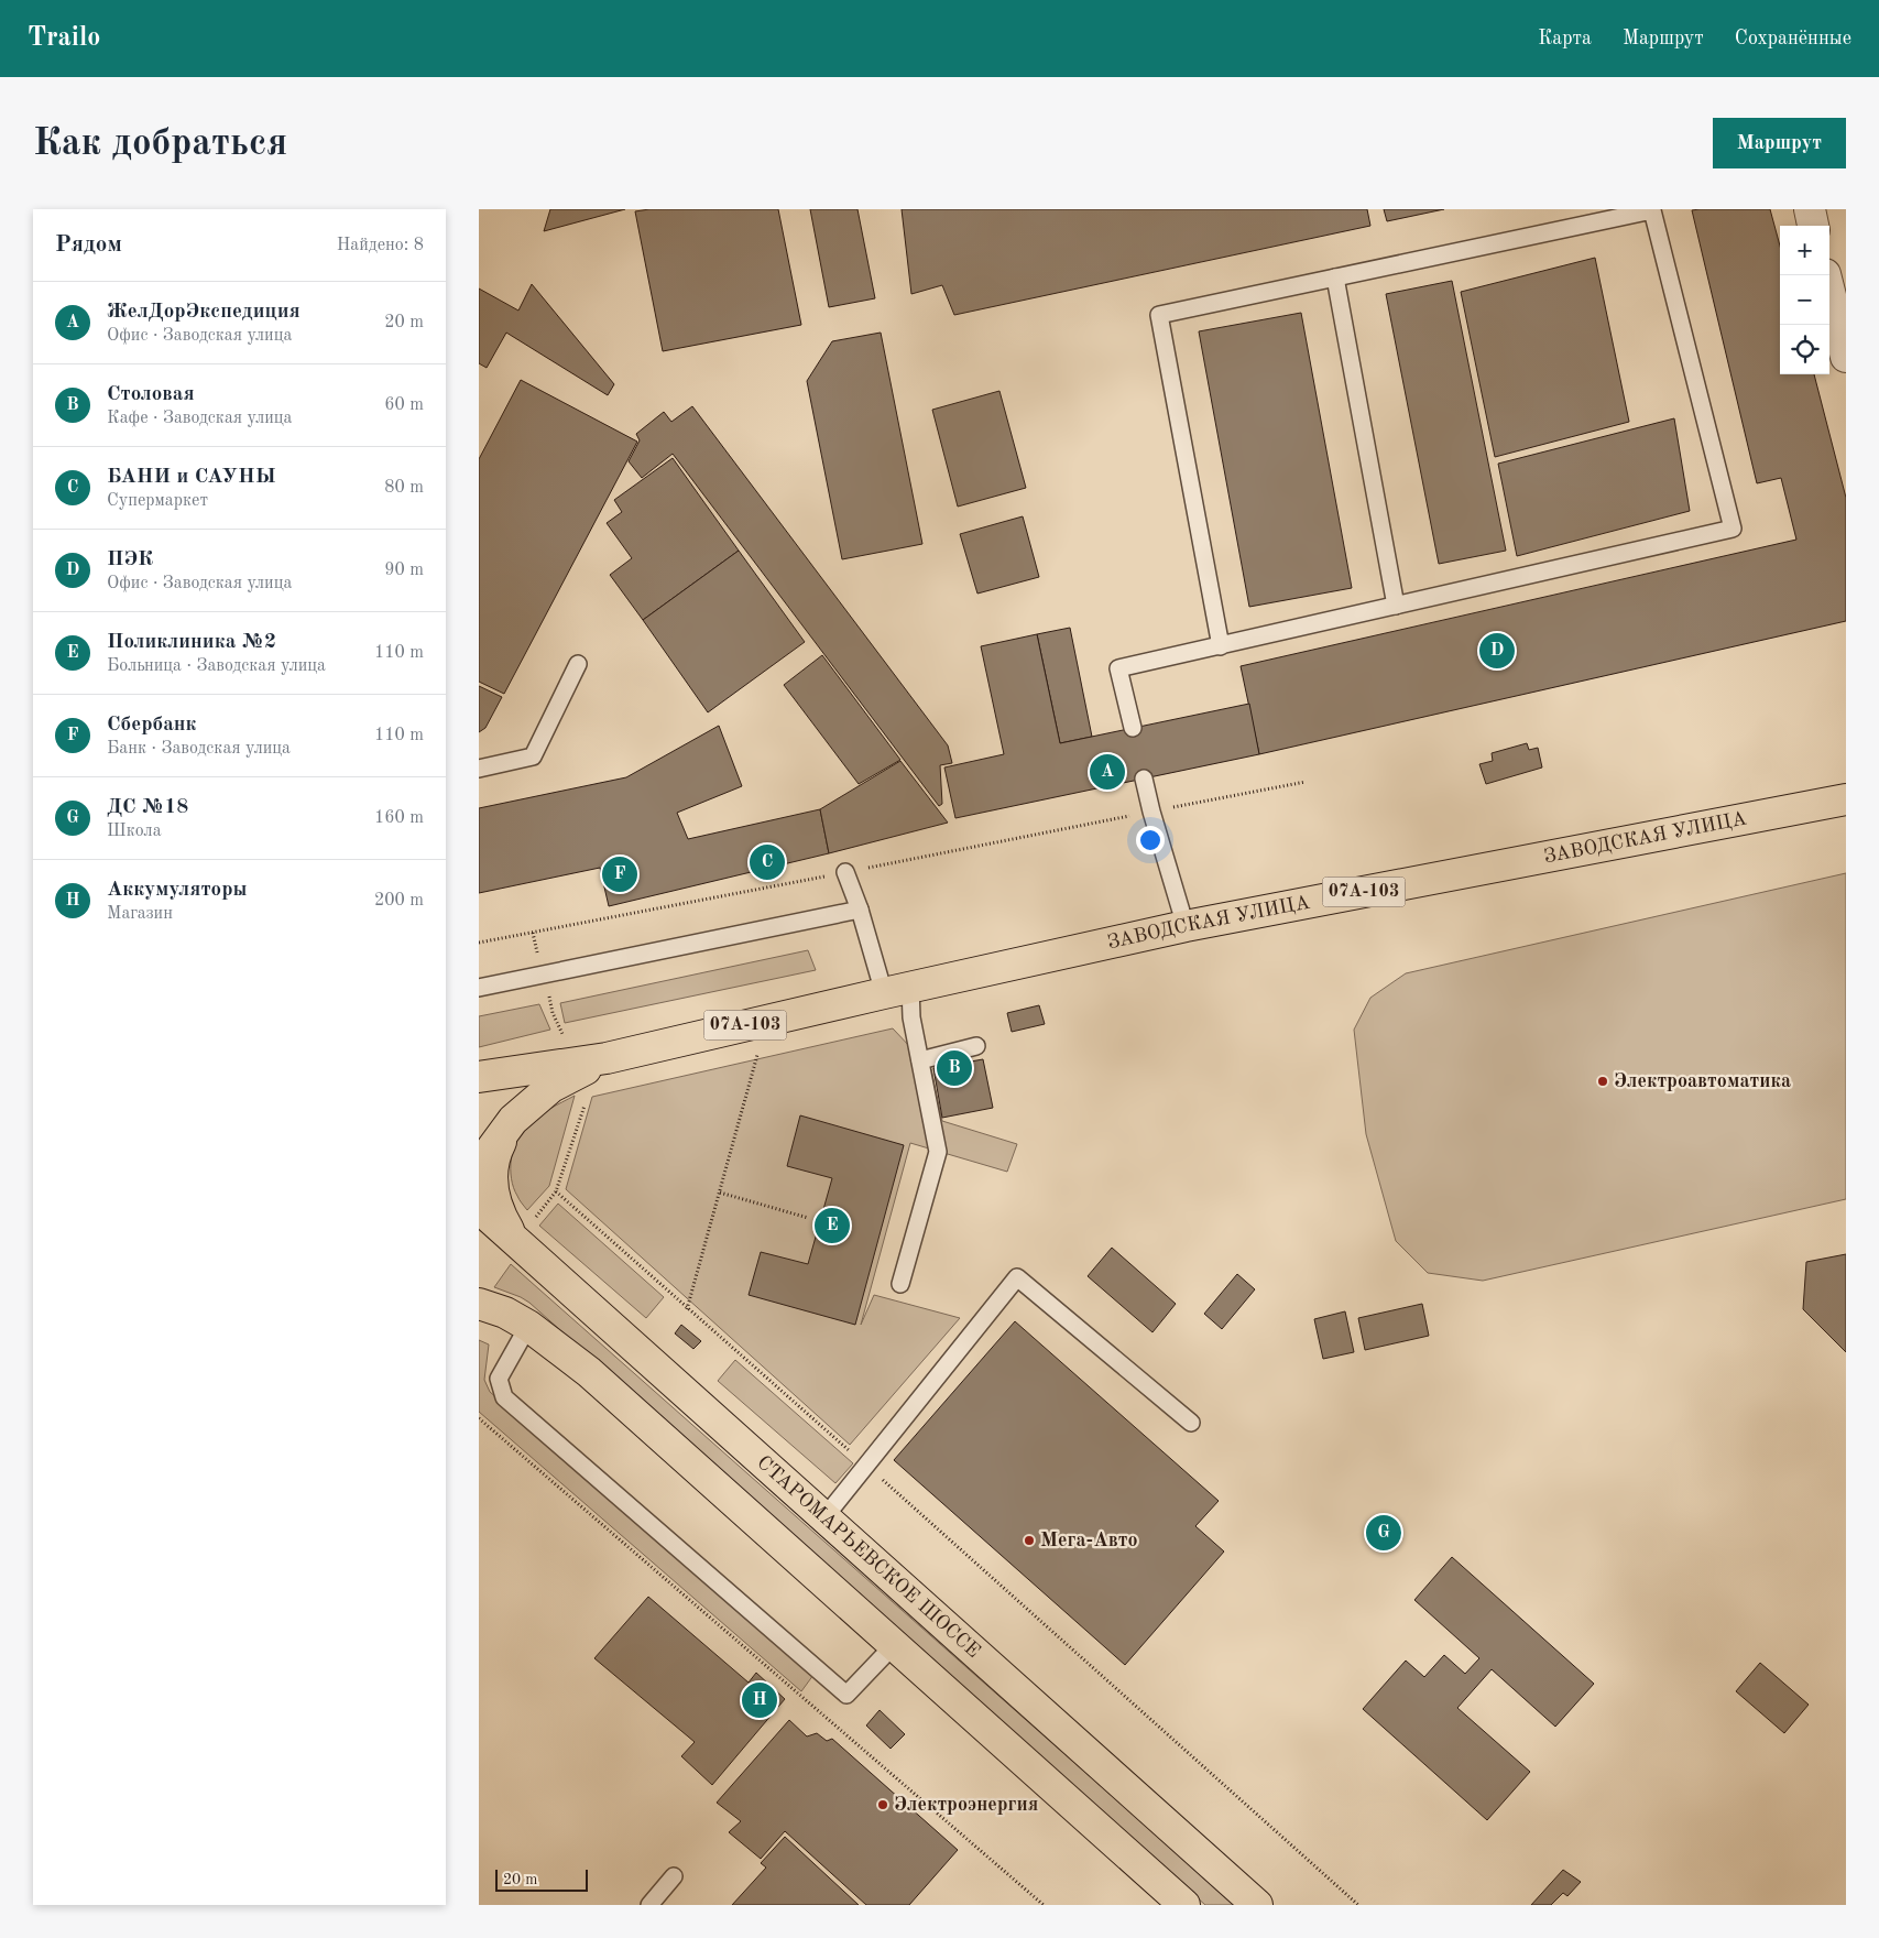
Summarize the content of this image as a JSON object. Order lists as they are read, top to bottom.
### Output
{
  "streets": {
    "main road": ["ЗАВОДСКАЯ УЛИЦА", "07А-103", "СТАРОМАРЬЕВСКОЕ ШОССЕ"]
  },
  "places": ["Электроавтоматика", "Мега-Авто", "Электроэнергия"],
  "scale_bar": "20 m",
  "page": {
    "header": "Trailo",
    "nav": ["Карта", "Маршрут", "Сохранённые"],
    "buttons": "Маршрут",
    "title": "Как добраться",
    "heading": ["Рядом", "Найдено: 8"],
    "map_buttons": ["+", "−"],
    "list": [
      {
        "mark": "A",
        "name": "ЖелДорЭкспедиция",
        "note": "Офис · Заводская улица",
        "value": "20 m"
      },
      {
        "mark": "B",
        "name": "Столовая",
        "note": "Кафе · Заводская улица",
        "value": "60 m"
      },
      {
        "mark": "C",
        "name": "БАНИ и САУНЫ",
        "note": "Супермаркет",
        "value": "80 m"
      },
      {
        "mark": "D",
        "name": "ПЭК",
        "note": "Офис · Заводская улица",
        "value": "90 m"
      },
      {
        "mark": "E",
        "name": "Поликлиника №2",
        "note": "Больница · Заводская улица",
        "value": "110 m"
      },
      {
        "mark": "F",
        "name": "Сбербанк",
        "note": "Банк · Заводская улица",
        "value": "110 m"
      },
      {
        "mark": "G",
        "name": "ДС №18",
        "note": "Школа",
        "value": "160 m"
      },
      {
        "mark": "H",
        "name": "Аккумуляторы",
        "note": "Магазин",
        "value": "200 m"
      }
    ],
    "pins": [
      "D",
      "A",
      "C",
      "F",
      "B",
      "E",
      "G",
      "H"
    ],
    "scale": "20 m"
  }
}
